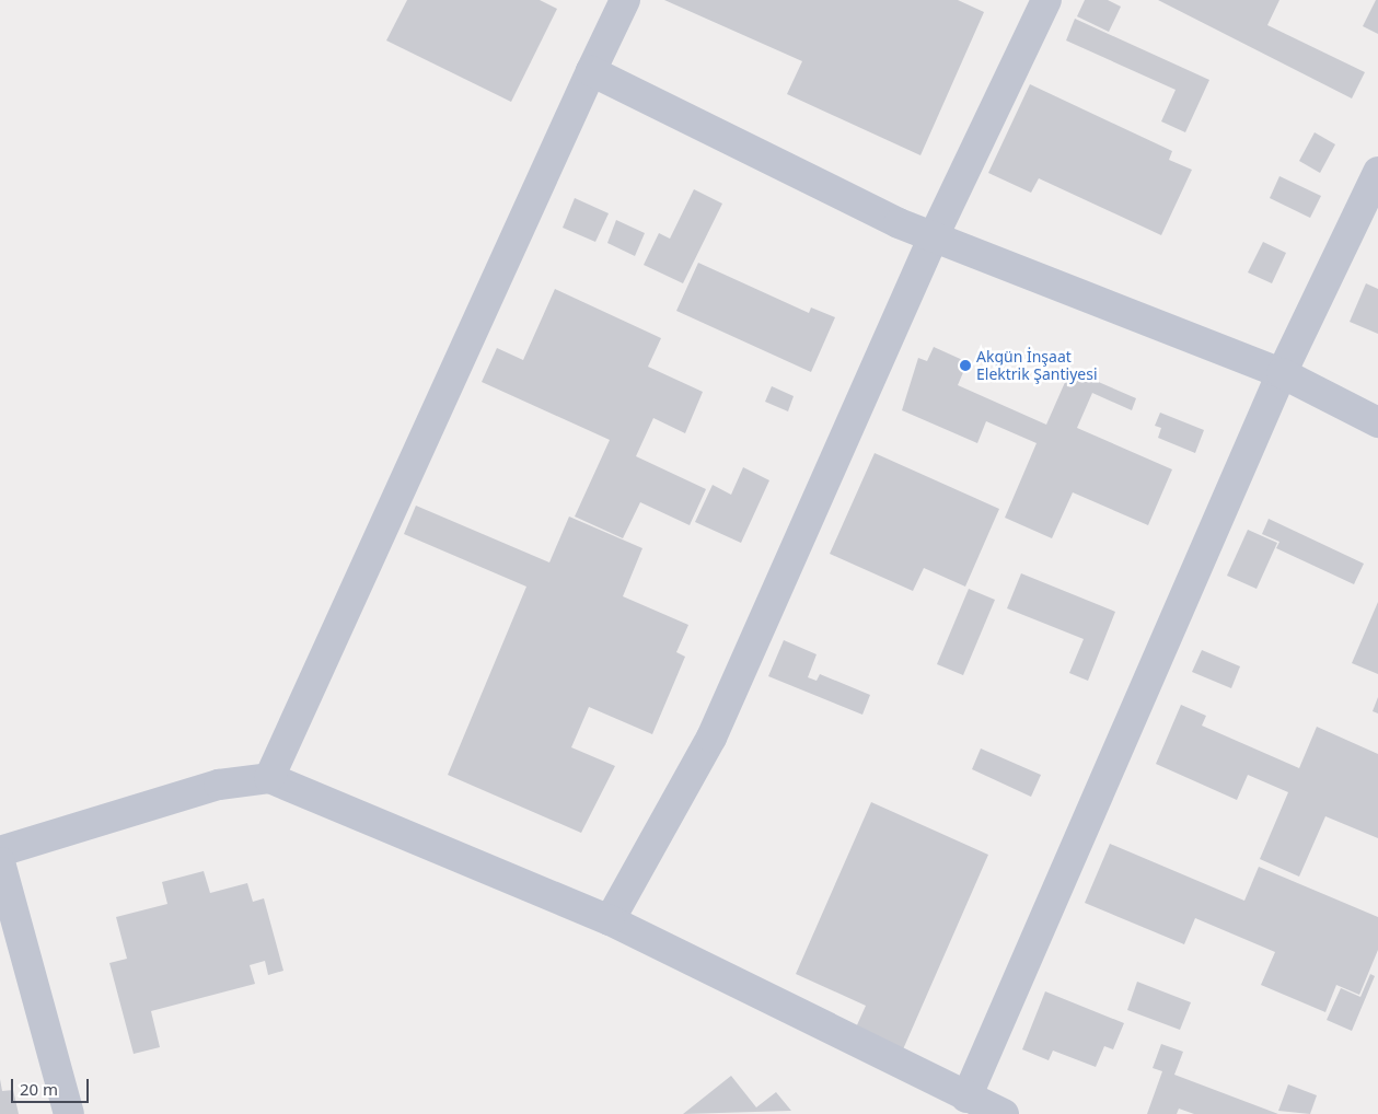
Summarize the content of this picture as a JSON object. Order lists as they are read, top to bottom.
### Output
{
  "places": ["Akgün İnşaat Elektrik Şantiyesi"],
  "scale_bar": "20 m"
}
